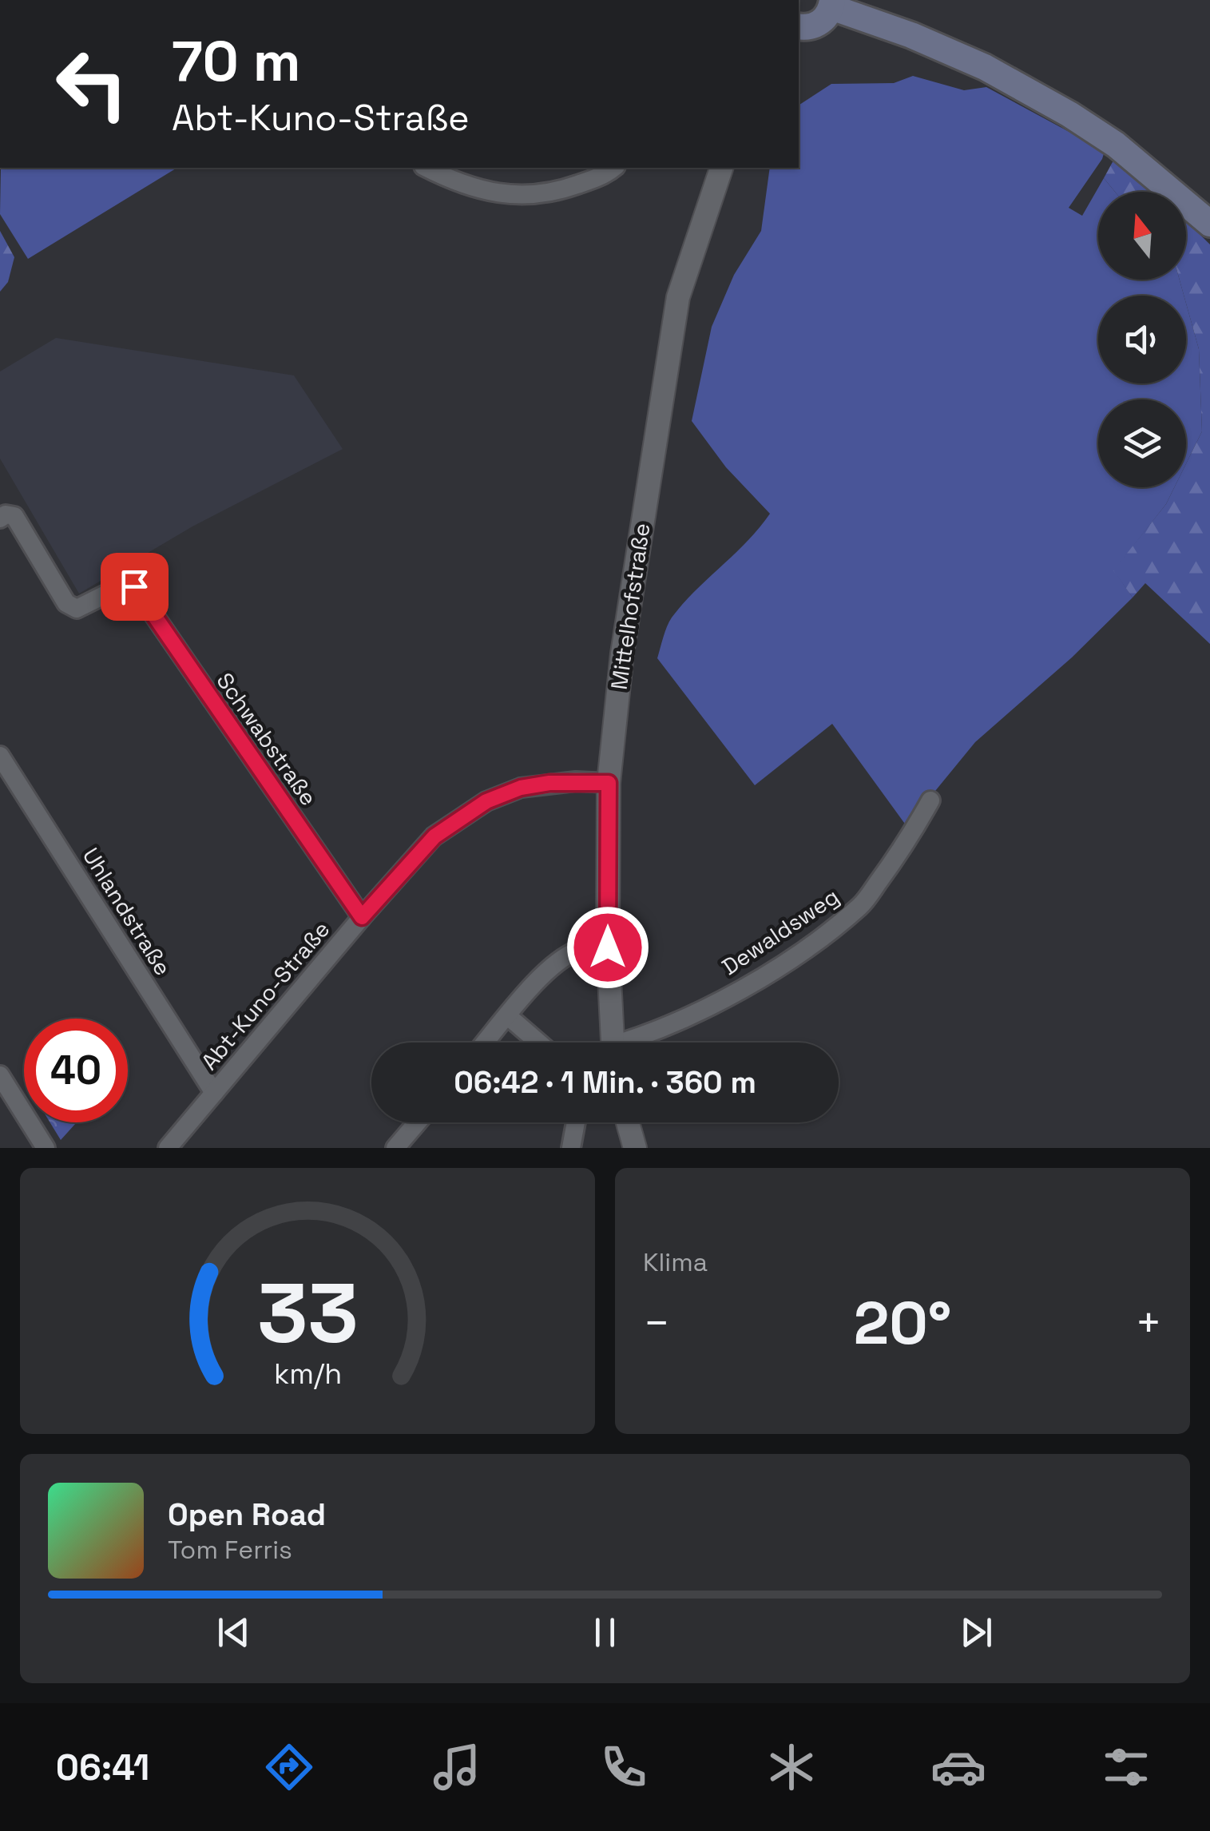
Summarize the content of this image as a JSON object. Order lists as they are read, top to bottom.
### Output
{
  "streets": {
    "street": [
      "Mittelhofstraße",
      "Schwabstraße",
      "Uhlandstraße",
      "Dewaldsweg",
      "Abt-Kuno-Straße"
    ]
  },
  "crossings": [
    ["Mittelhofstraße", "Abt-Kuno-Straße"],
    ["Schwabstraße", "Abt-Kuno-Straße"],
    ["Uhlandstraße", "Abt-Kuno-Straße"]
  ],
  "north": "top",
  "page": {
    "turn": ["70 m", "Abt-Kuno-Straße"],
    "limit": "40",
    "trip": "06:42 · 1 Min. · 360 m",
    "tile": "Klima",
    "heat": ["−", "20°", "+"],
    "song": ["Open Road", "Tom Ferris"],
    "tabs": "06:41",
    "gauge": ["33", "km/h"]
  }
}
